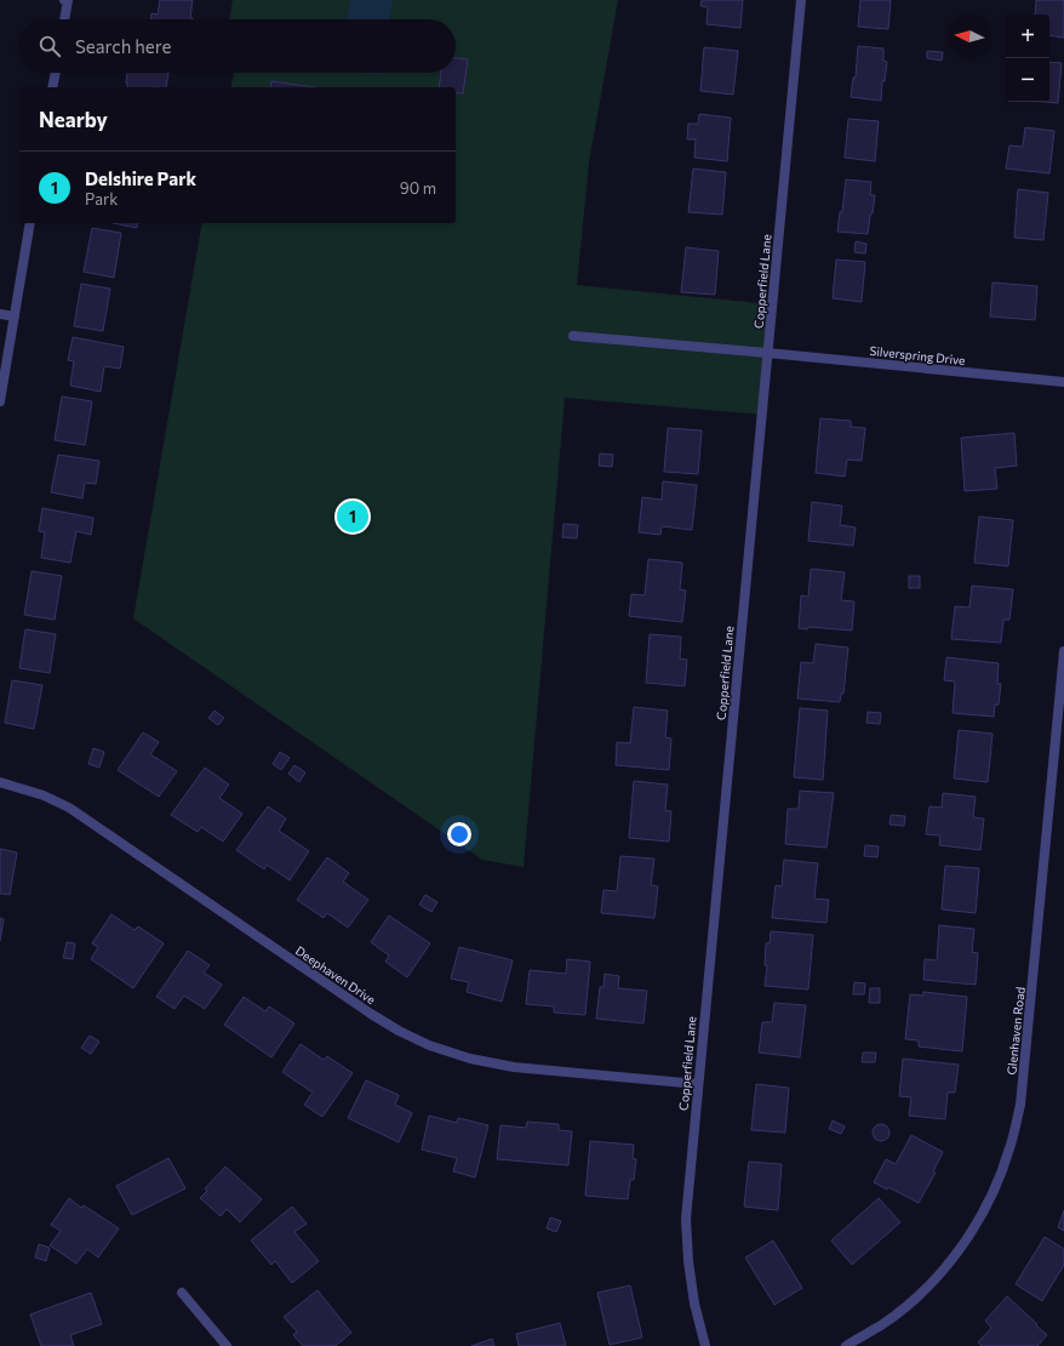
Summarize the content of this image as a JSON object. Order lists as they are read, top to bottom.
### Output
{
  "streets": {
    "street": [
      "Copperfield Lane",
      "Silverspring Drive",
      "Deephaven Drive",
      "Glenhaven Road"
    ]
  },
  "crossings": [
    ["Copperfield Lane", "Silverspring Drive"],
    ["Copperfield Lane", "Deephaven Drive"]
  ],
  "north": "left",
  "page": {
    "map_buttons": ["+", "−"],
    "search": "Search here",
    "heading": "Nearby",
    "list": [
      {
        "mark": "1",
        "name": "Delshire Park",
        "note": "Park",
        "value": "90 m"
      }
    ],
    "pins": "1"
  }
}
